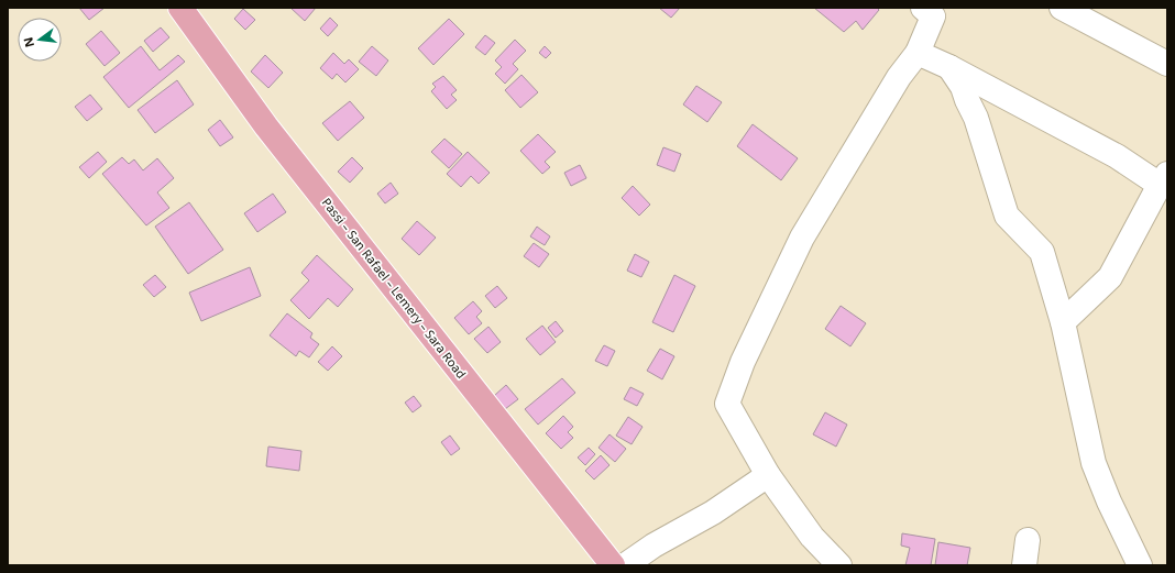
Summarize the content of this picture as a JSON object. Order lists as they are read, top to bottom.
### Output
{
  "streets": {
    "main road": ["Passi – San Rafael – Lemery – Sara Road"]
  },
  "north": "left"
}
